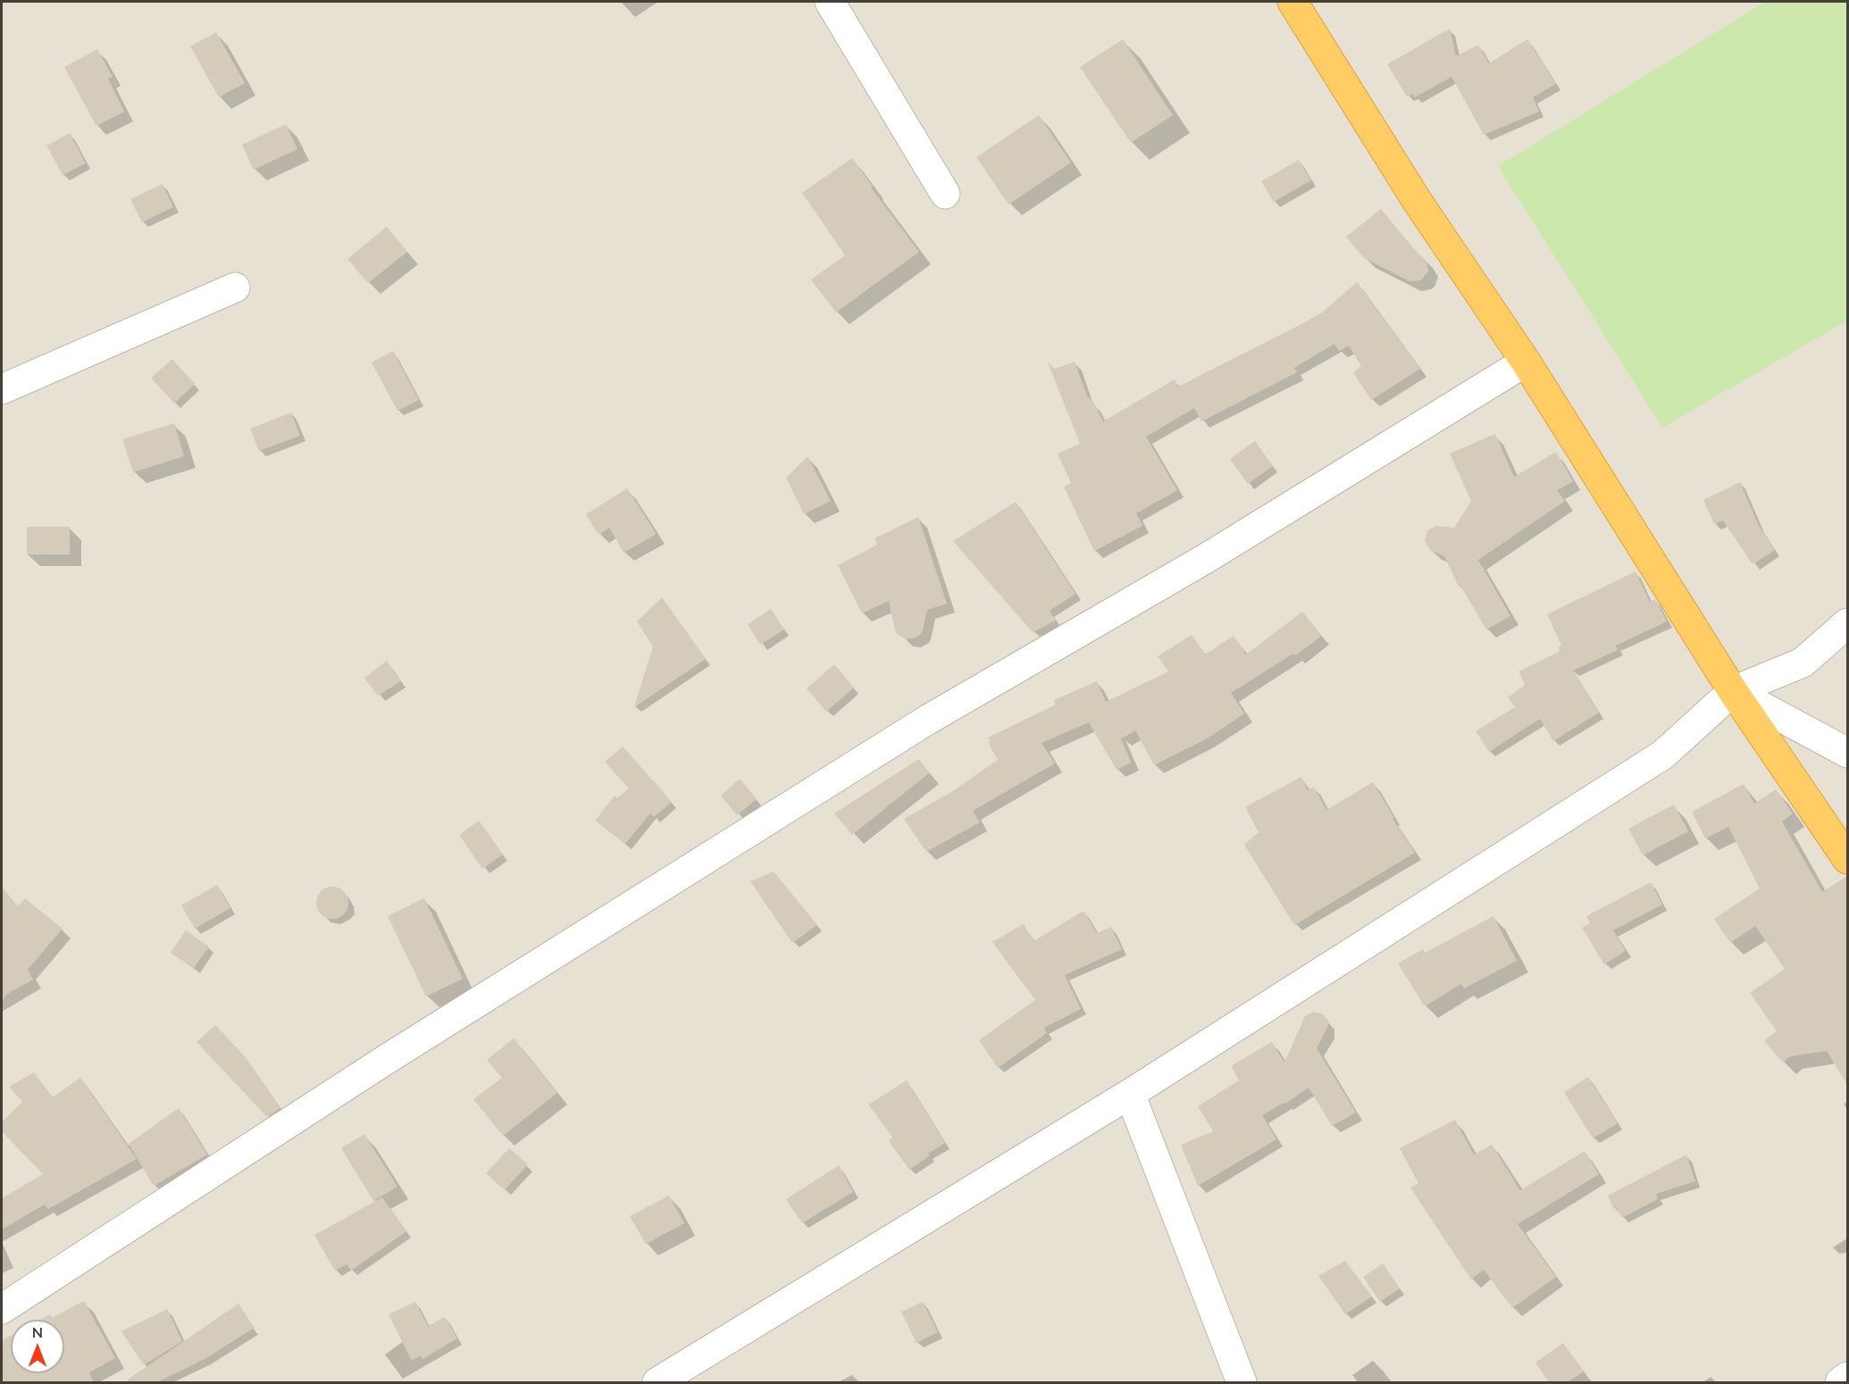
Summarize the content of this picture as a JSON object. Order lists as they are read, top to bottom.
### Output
{
  "north": "top"
}
